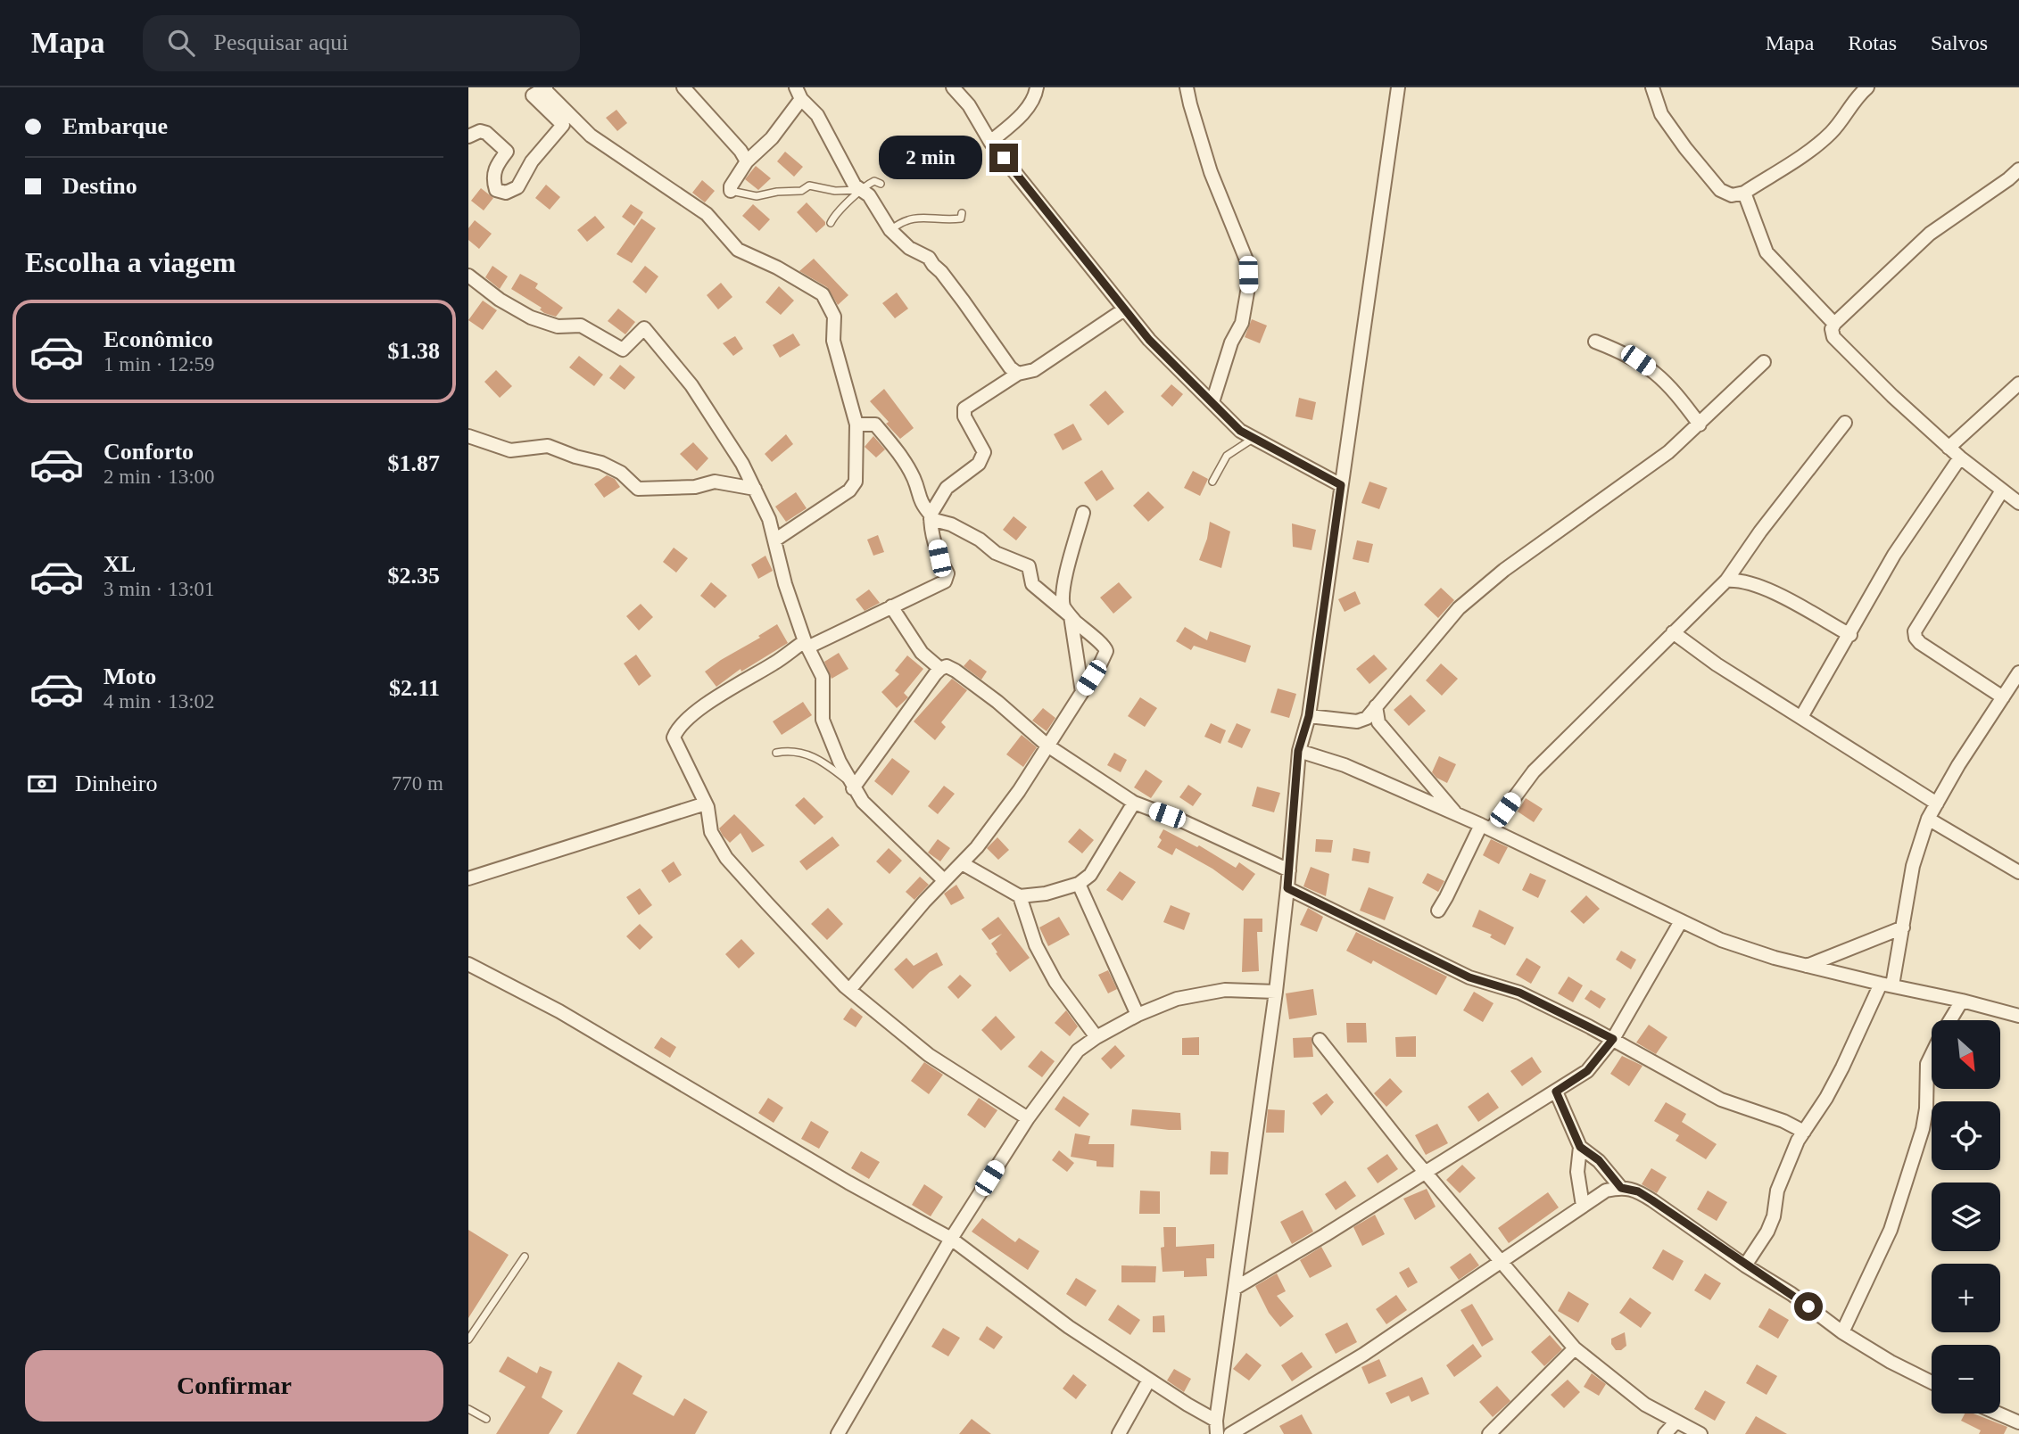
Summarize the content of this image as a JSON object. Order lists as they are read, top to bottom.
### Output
{
  "north": "bottom right",
  "page": {
    "header": "Mapa",
    "search": "Pesquisar aqui",
    "nav": ["Mapa", "Rotas", "Salvos"],
    "banner": ["Embarque", "Destino"],
    "bubble": "2 min",
    "heading": "Escolha a viagem",
    "list": [
      {
        "name": "Econômico",
        "note": "1 min · 12:59",
        "value": "$1.38"
      },
      {
        "name": "Conforto",
        "note": "2 min · 13:00",
        "value": "$1.87"
      },
      {
        "name": "XL",
        "note": "3 min · 13:01",
        "value": "$2.35"
      },
      {
        "name": "Moto",
        "note": "4 min · 13:02",
        "value": "$2.11"
      }
    ],
    "pay": ["Dinheiro", "770 m"],
    "map_buttons": ["+", "−"],
    "buttons": "Confirmar"
  }
}
